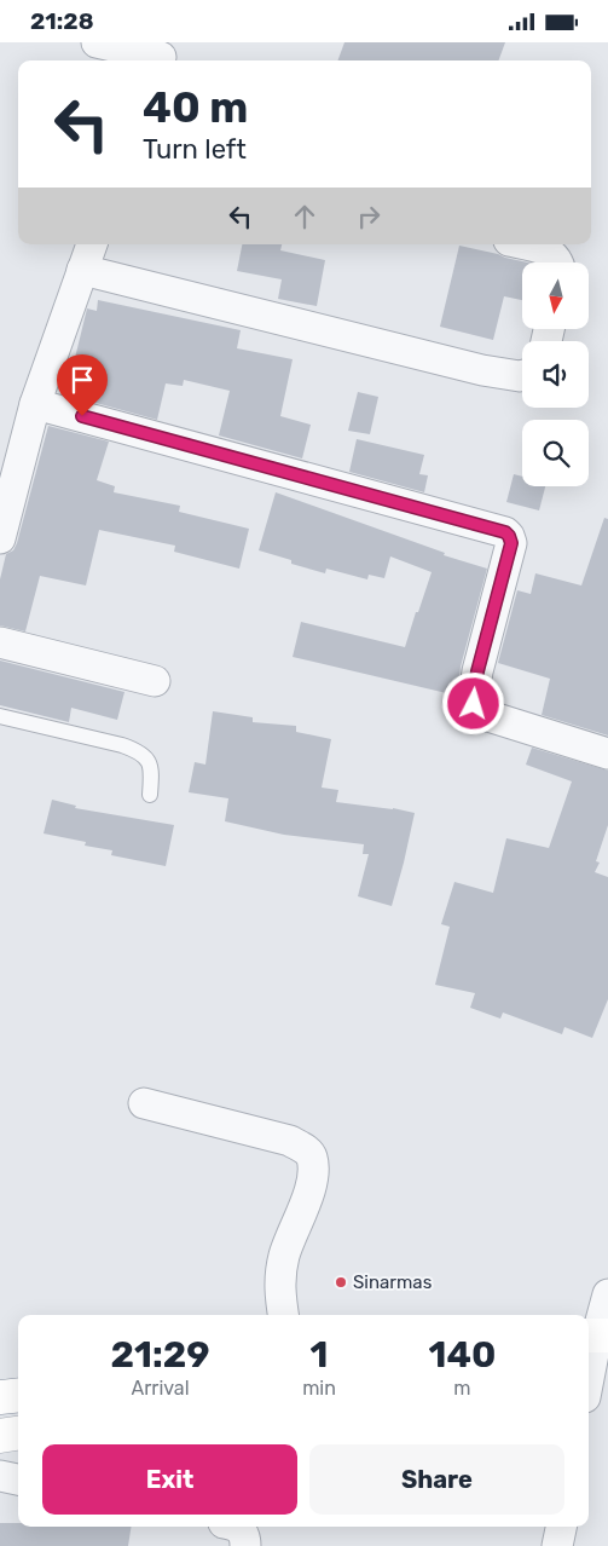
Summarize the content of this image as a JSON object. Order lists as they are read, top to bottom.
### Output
{
  "places": ["Sinarmas"],
  "north": "bottom",
  "page": {
    "status": "21:28",
    "turn": ["40 m", "Turn left"],
    "eta": [
      "21:29",
      "Arrival",
      "1",
      "min",
      "140",
      "m"
    ],
    "buttons": ["Exit", "Share"]
  }
}
